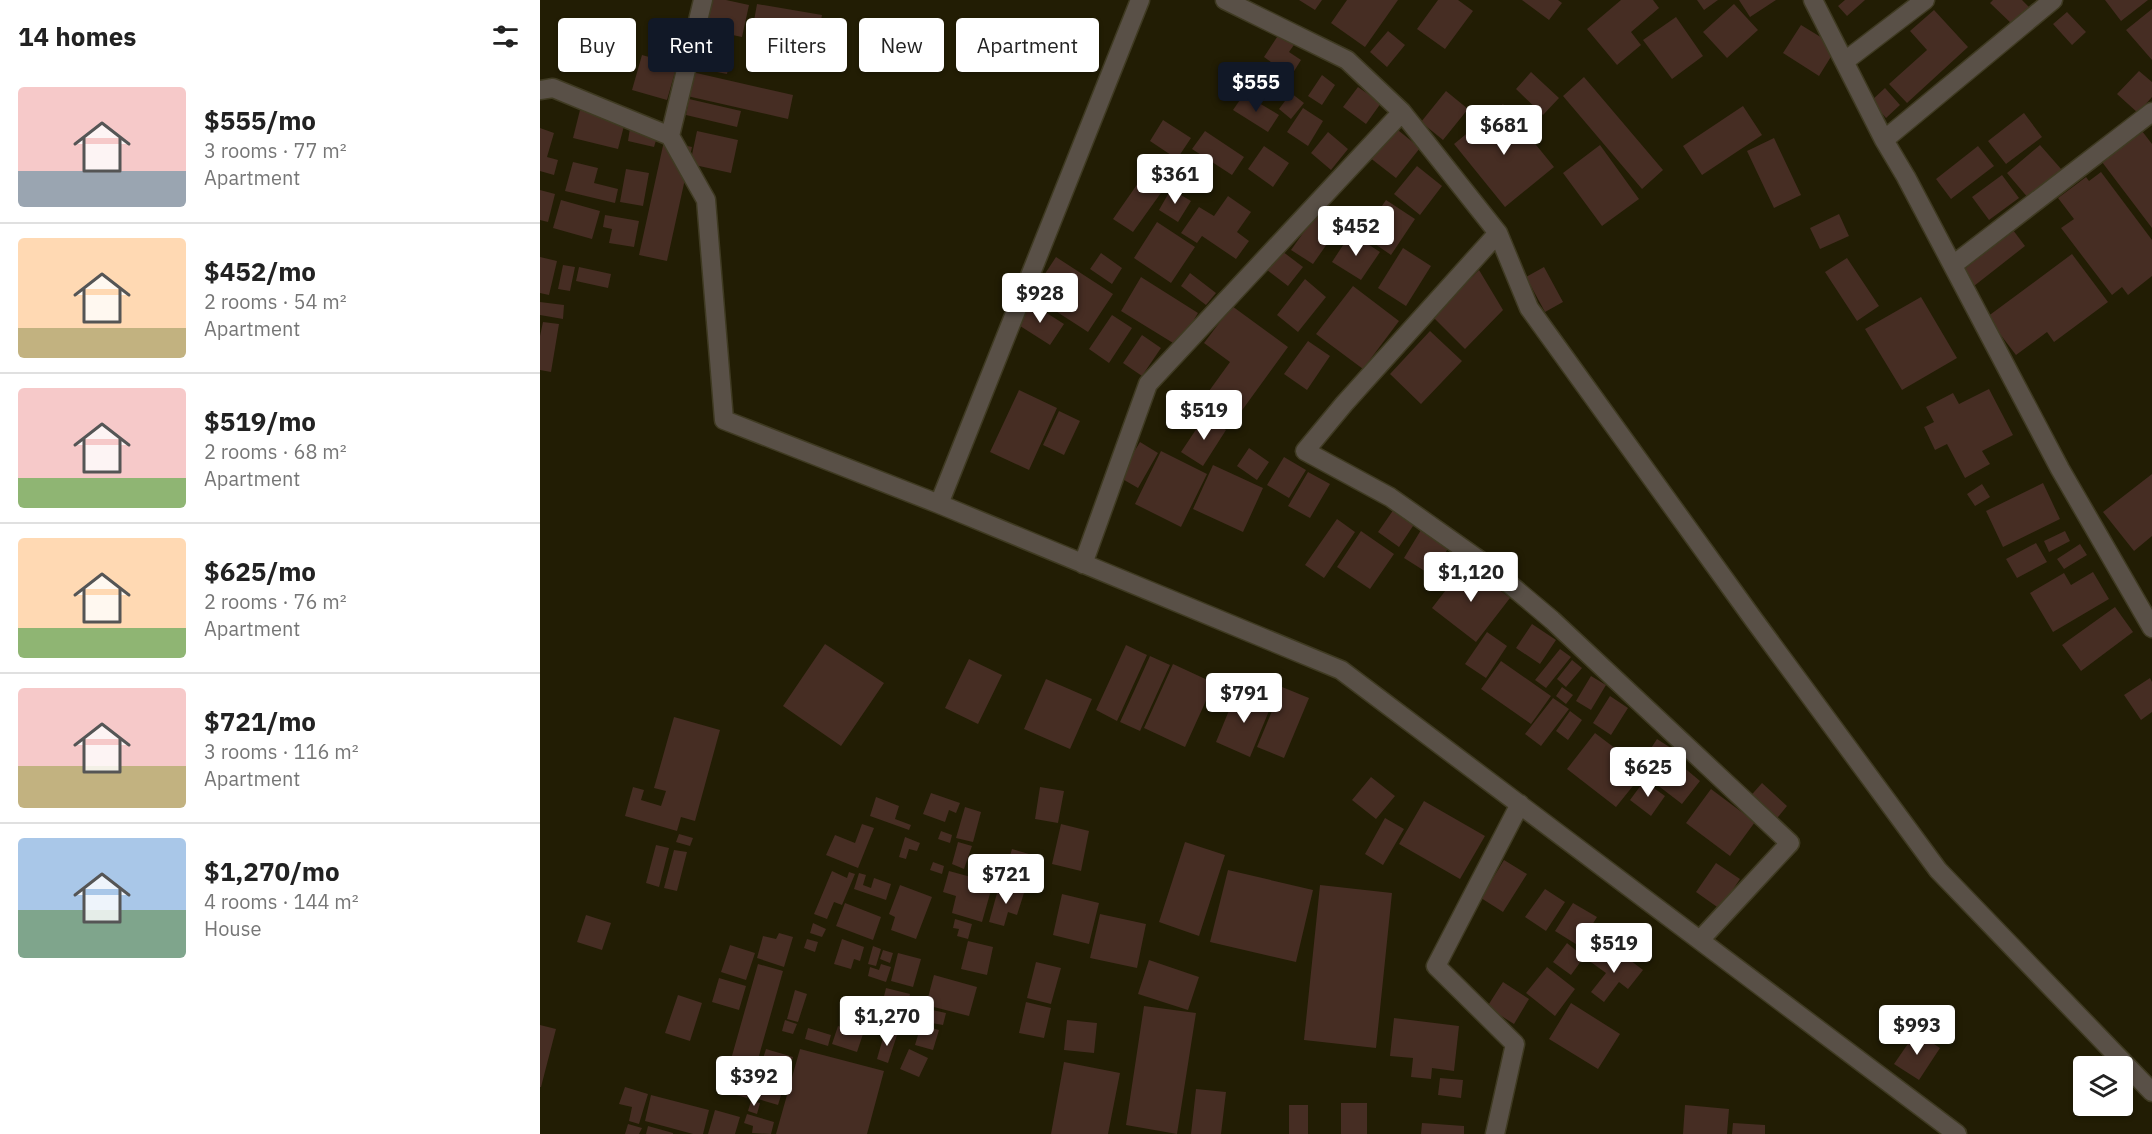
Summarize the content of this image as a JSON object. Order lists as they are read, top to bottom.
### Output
{
  "page": {
    "heading": "14 homes",
    "chip": [
      "Buy",
      "Rent",
      "Filters",
      "New",
      "Apartment"
    ],
    "price": [
      "$555",
      "$681",
      "$361",
      "$452",
      "$928",
      "$519",
      "$1,120",
      "$791",
      "$625",
      "$721",
      "$519",
      "$1,270",
      "$993",
      "$392"
    ],
    "list": [
      {
        "name": "$555/mo",
        "note": "3 rooms · 77 m² · Apartment"
      },
      {
        "name": "$452/mo",
        "note": "2 rooms · 54 m² · Apartment"
      },
      {
        "name": "$519/mo",
        "note": "2 rooms · 68 m² · Apartment"
      },
      {
        "name": "$625/mo",
        "note": "2 rooms · 76 m² · Apartment"
      },
      {
        "name": "$721/mo",
        "note": "3 rooms · 116 m² · Apartment"
      },
      {
        "name": "$1,270/mo",
        "note": "4 rooms · 144 m² · House"
      }
    ]
  }
}
